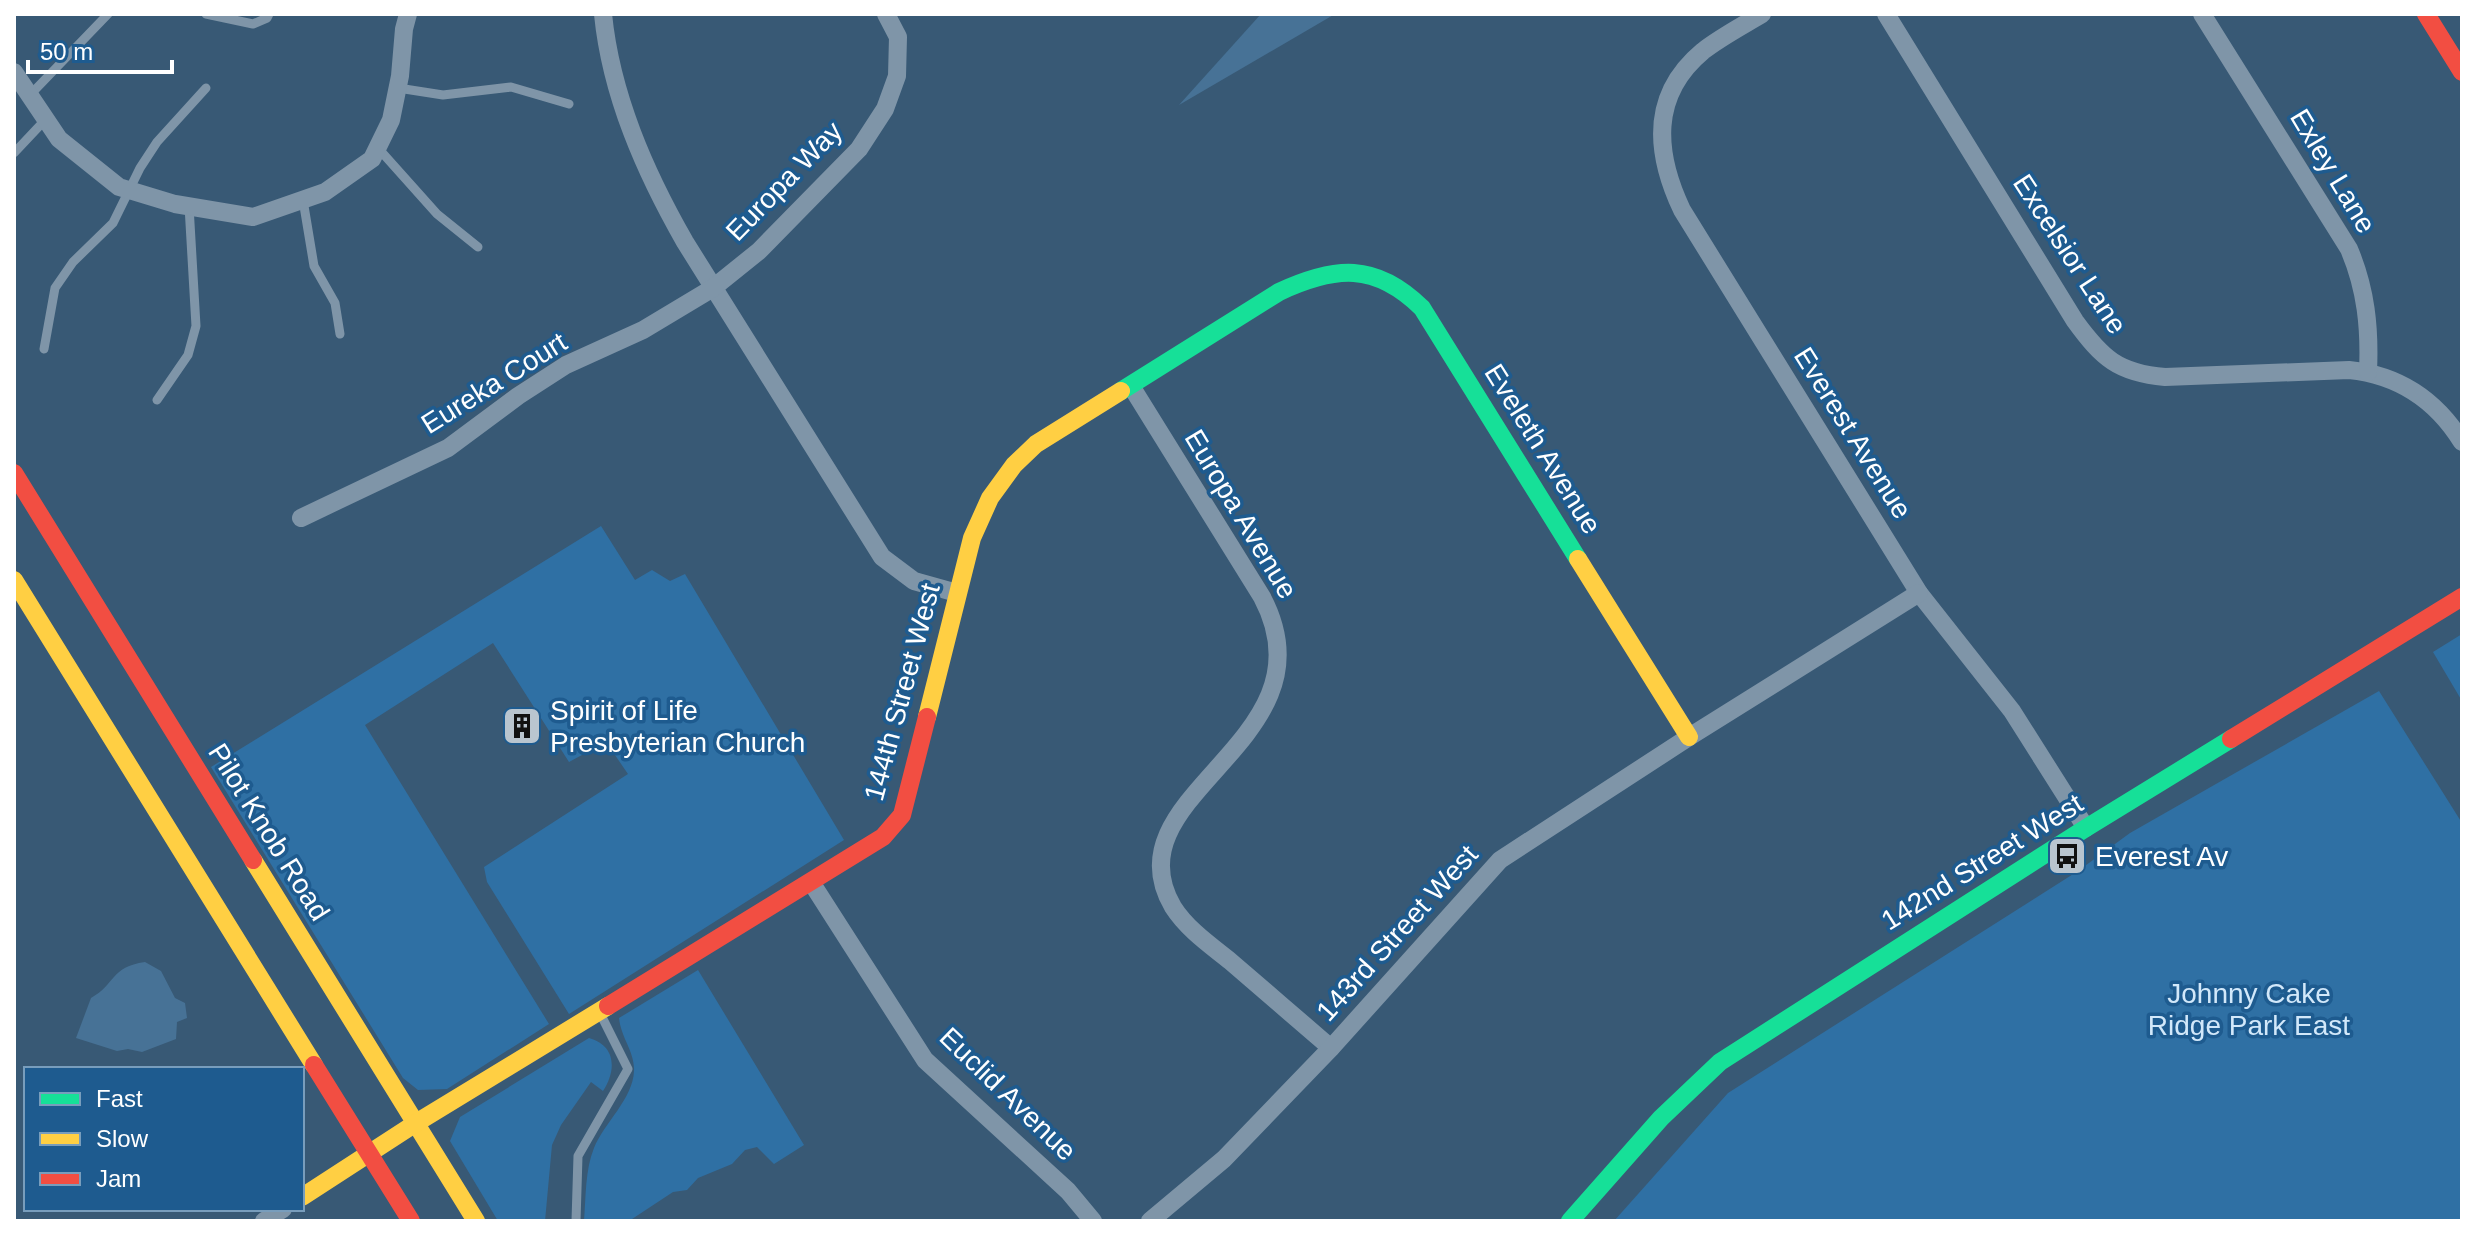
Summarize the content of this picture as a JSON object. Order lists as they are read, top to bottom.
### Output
{
  "streets": {
    "street": [
      "Exley Lane",
      "Europa Way",
      "Excelsior Lane",
      "Eureka Court",
      "Everest Avenue",
      "Eveleth Avenue",
      "Europa Avenue",
      "144th Street West",
      "Pilot Knob Road",
      "142nd Street West",
      "143rd Street West",
      "Euclid Avenue"
    ]
  },
  "crossings": [
    ["Exley Lane", "Excelsior Lane"],
    ["Europa Way", "Eureka Court"],
    ["Everest Avenue", "142nd Street West"],
    ["Everest Avenue", "143rd Street West"],
    ["Eveleth Avenue", "144th Street West"],
    ["Eveleth Avenue", "143rd Street West"],
    ["Europa Avenue", "144th Street West"],
    ["Europa Avenue", "143rd Street West"],
    ["144th Street West", "Pilot Knob Road"],
    ["144th Street West", "Euclid Avenue"]
  ],
  "parks": ["Johnny Cake Ridge Park East"],
  "places": {
    "building": ["Spirit of Life Presbyterian Church"],
    "bus stop": ["Everest Av"]
  },
  "legend": ["Fast", "Slow", "Jam"],
  "scale_bar": "50 m"
}
